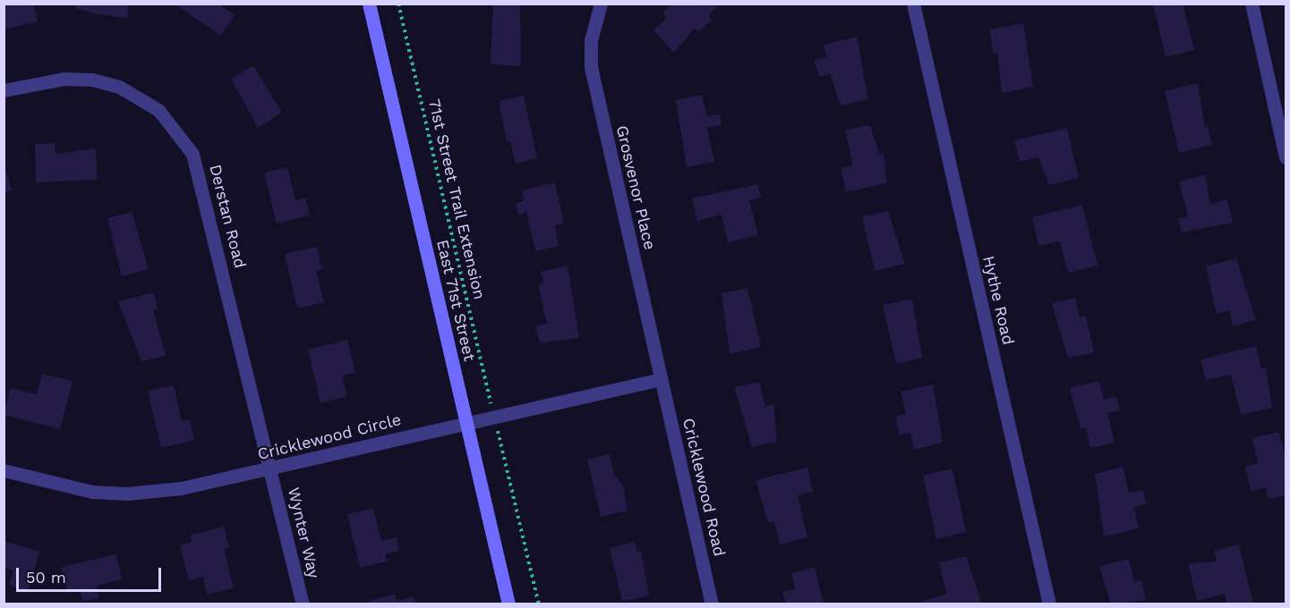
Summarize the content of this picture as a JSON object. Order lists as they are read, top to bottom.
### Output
{
  "streets": {
    "main road": ["East 71st Street"],
    "street": [
      "Grosvenor Place",
      "Derstan Road",
      "Hythe Road",
      "Cricklewood Circle",
      "Cricklewood Road",
      "Wynter Way"
    ],
    "path": ["71st Street Trail Extension"]
  },
  "crossings": [
    ["Grosvenor Place", "Cricklewood Circle"],
    ["Grosvenor Place", "Cricklewood Road"],
    ["Derstan Road", "Cricklewood Circle"],
    ["Derstan Road", "Wynter Way"],
    ["East 71st Street", "Cricklewood Circle"],
    ["Cricklewood Circle", "Cricklewood Road"],
    ["Cricklewood Circle", "Wynter Way"]
  ],
  "scale_bar": "50 m"
}
